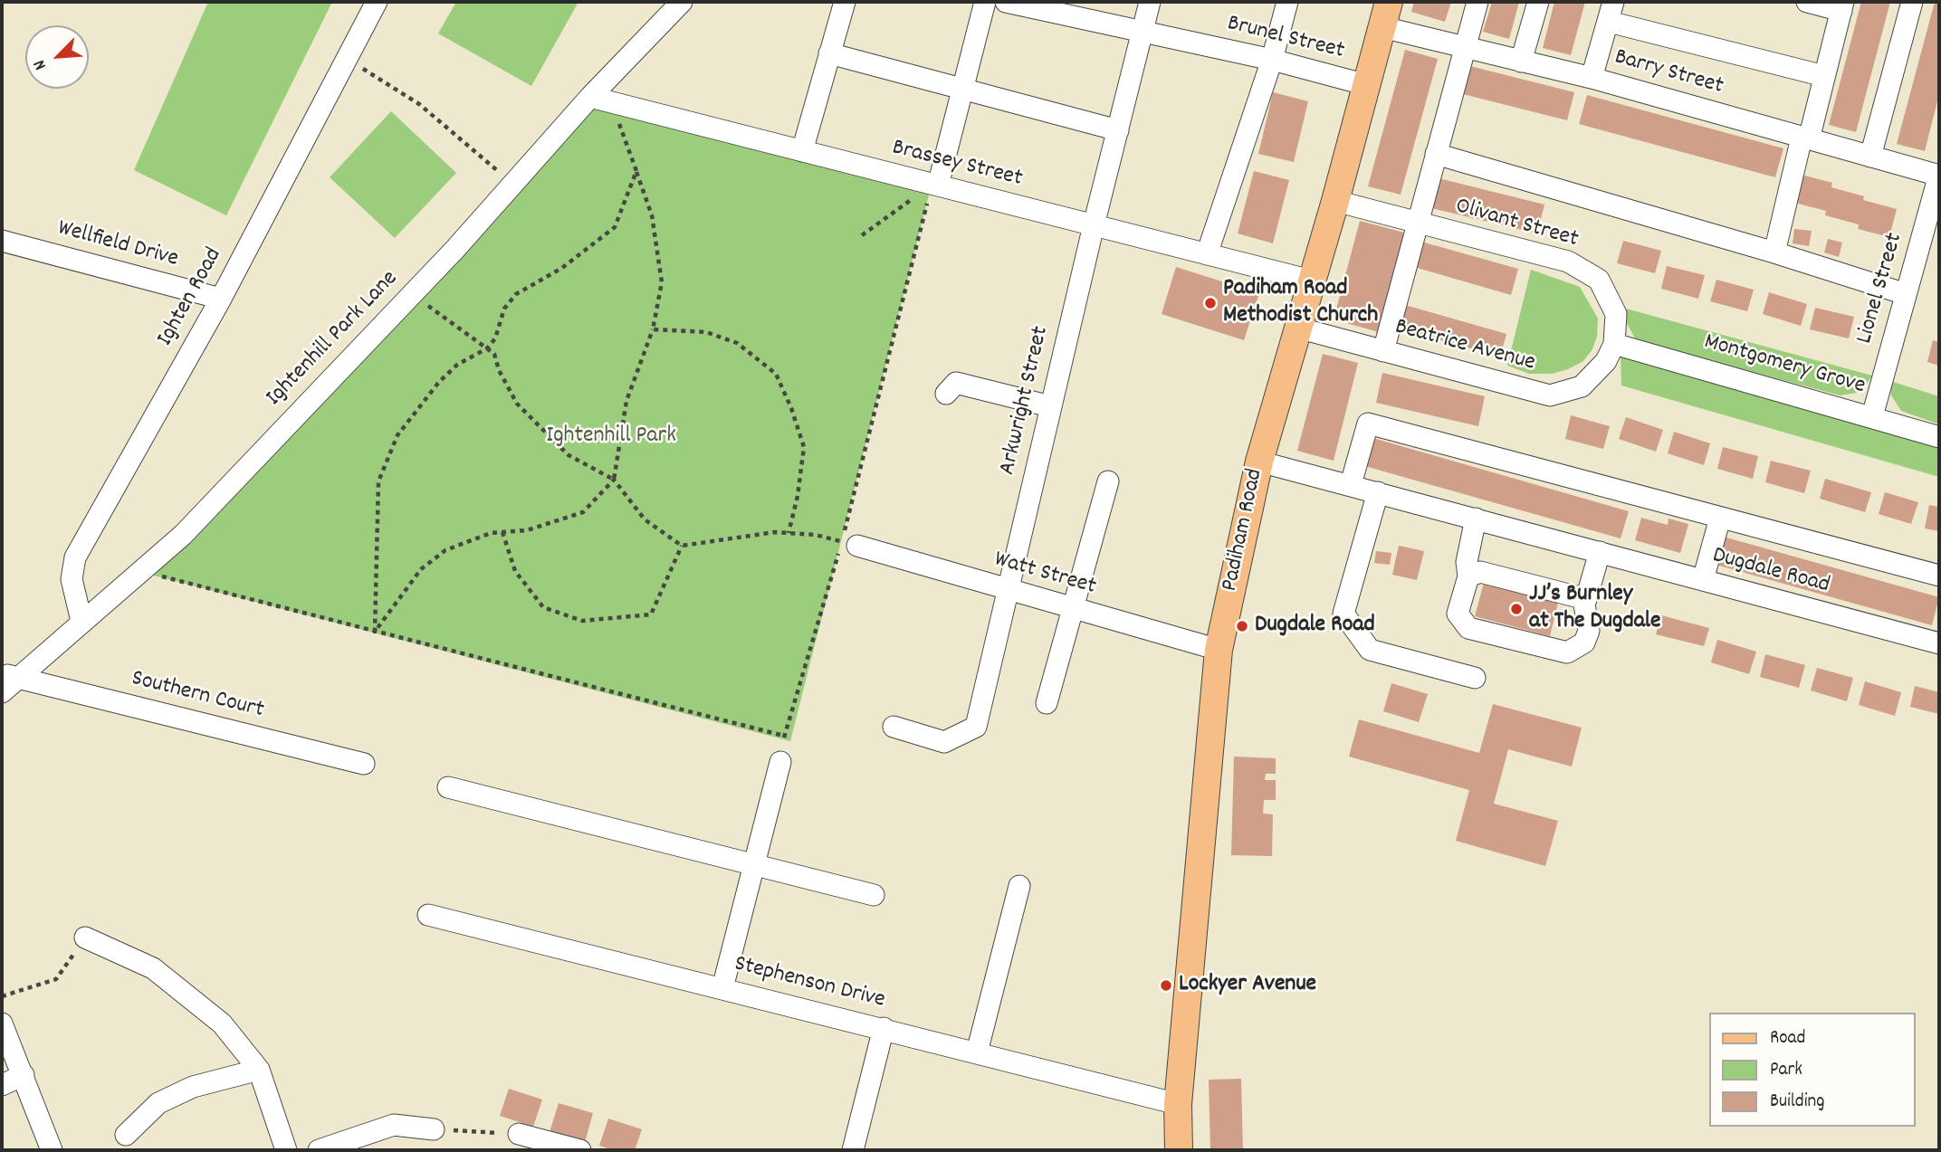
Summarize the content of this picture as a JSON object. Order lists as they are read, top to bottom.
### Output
{
  "streets": {
    "main road": ["Padiham Road"],
    "street": [
      "Brunel Street",
      "Barry Street",
      "Brassey Street",
      "Olivant Street",
      "Wellfield Drive",
      "Lionel Street",
      "Ighten Road",
      "Ightenhill Park Lane",
      "Beatrice Avenue",
      "Montgomery Grove",
      "Arkwright Street",
      "Dugdale Road",
      "Watt Street",
      "Southern Court",
      "Stephenson Drive"
    ]
  },
  "crossings": [
    ["Brunel Street", "Arkwright Street"],
    ["Brunel Street", "Padiham Road"],
    ["Barry Street", "Lionel Street"],
    ["Barry Street", "Padiham Road"],
    ["Brassey Street", "Ightenhill Park Lane"],
    ["Brassey Street", "Arkwright Street"],
    ["Brassey Street", "Padiham Road"],
    ["Olivant Street", "Beatrice Avenue"],
    ["Olivant Street", "Montgomery Grove"],
    ["Olivant Street", "Padiham Road"],
    ["Wellfield Drive", "Ighten Road"],
    ["Lionel Street", "Montgomery Grove"],
    ["Ighten Road", "Ightenhill Park Lane"],
    ["Ightenhill Park Lane", "Southern Court"],
    ["Beatrice Avenue", "Montgomery Grove"],
    ["Beatrice Avenue", "Padiham Road"],
    ["Arkwright Street", "Watt Street"],
    ["Padiham Road", "Dugdale Road"],
    ["Padiham Road", "Watt Street"],
    ["Padiham Road", "Stephenson Drive"]
  ],
  "parks": ["Ightenhill Park"],
  "places": [
    "Padiham Road Methodist Church",
    "JJ’s Burnley at The Dugdale",
    "Dugdale Road",
    "Lockyer Avenue"
  ],
  "legend": ["Road", "Park", "Building"],
  "north": "bottom left"
}
